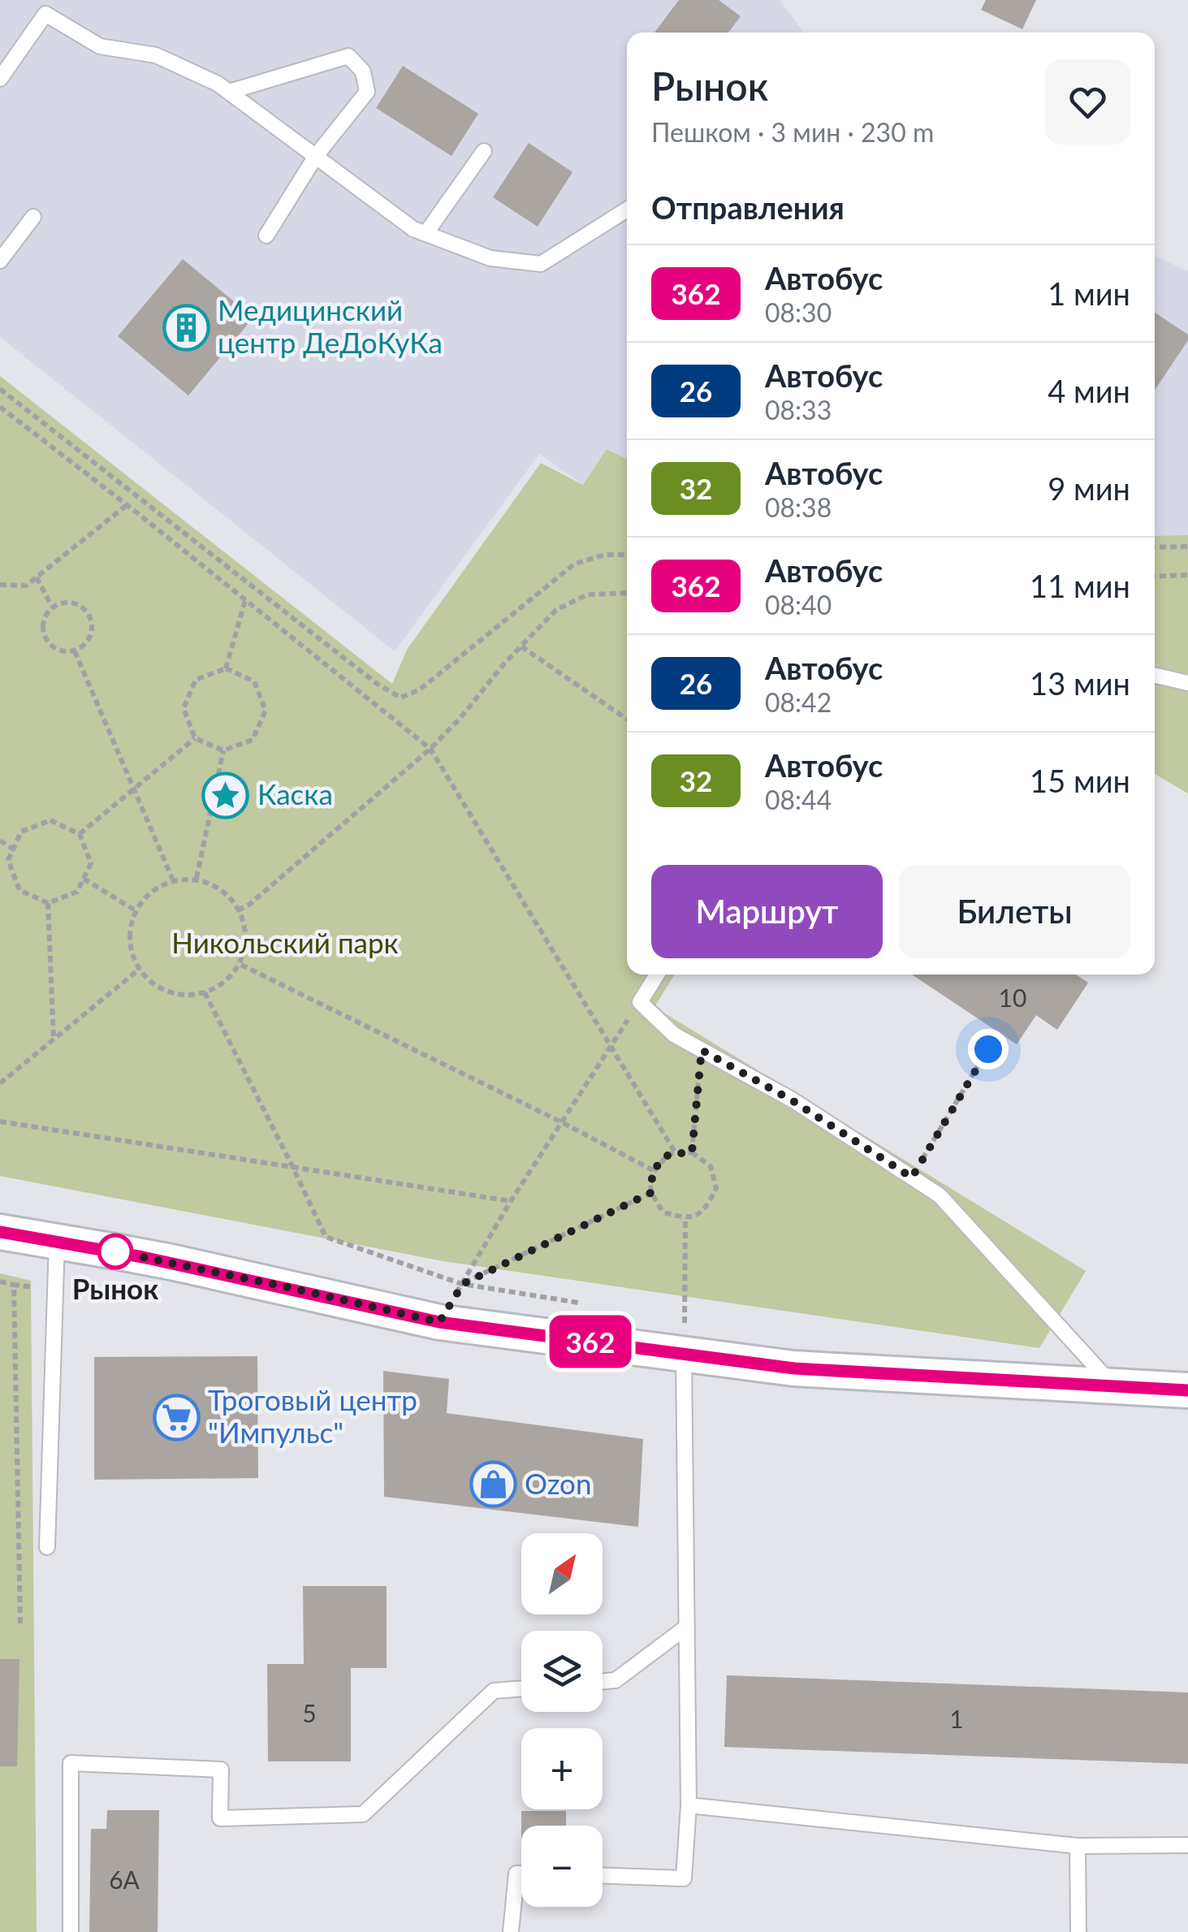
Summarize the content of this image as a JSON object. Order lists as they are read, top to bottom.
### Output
{
  "parks": ["Никольский парк"],
  "places": {
    "building": ["Медицинский центр ДеДоКуКа"],
    "place": ["Каска"],
    "other": ["Рынок"],
    "supermarket": ["Троговый центр \"Импульс\""],
    "shop": ["Ozon"]
  },
  "lines": ["bus line 362"],
  "house_numbers": [
    "10",
    "5",
    "1",
    "6А"
  ],
  "north": "top right",
  "page": {
    "on_map": "362",
    "heading": [
      ["Рынок", "Пешком · 3 мин · 230 m"],
      "Отправления"
    ],
    "list": [
      {
        "mark": "362",
        "name": "Автобус",
        "note": "08:30",
        "value": "1 мин"
      },
      {
        "mark": "26",
        "name": "Автобус",
        "note": "08:33",
        "value": "4 мин"
      },
      {
        "mark": "32",
        "name": "Автобус",
        "note": "08:38",
        "value": "9 мин"
      },
      {
        "mark": "362",
        "name": "Автобус",
        "note": "08:40",
        "value": "11 мин"
      },
      {
        "mark": "26",
        "name": "Автобус",
        "note": "08:42",
        "value": "13 мин"
      },
      {
        "mark": "32",
        "name": "Автобус",
        "note": "08:44",
        "value": "15 мин"
      }
    ],
    "buttons": ["Маршрут", "Билеты"],
    "map_buttons": ["+", "−"]
  }
}
